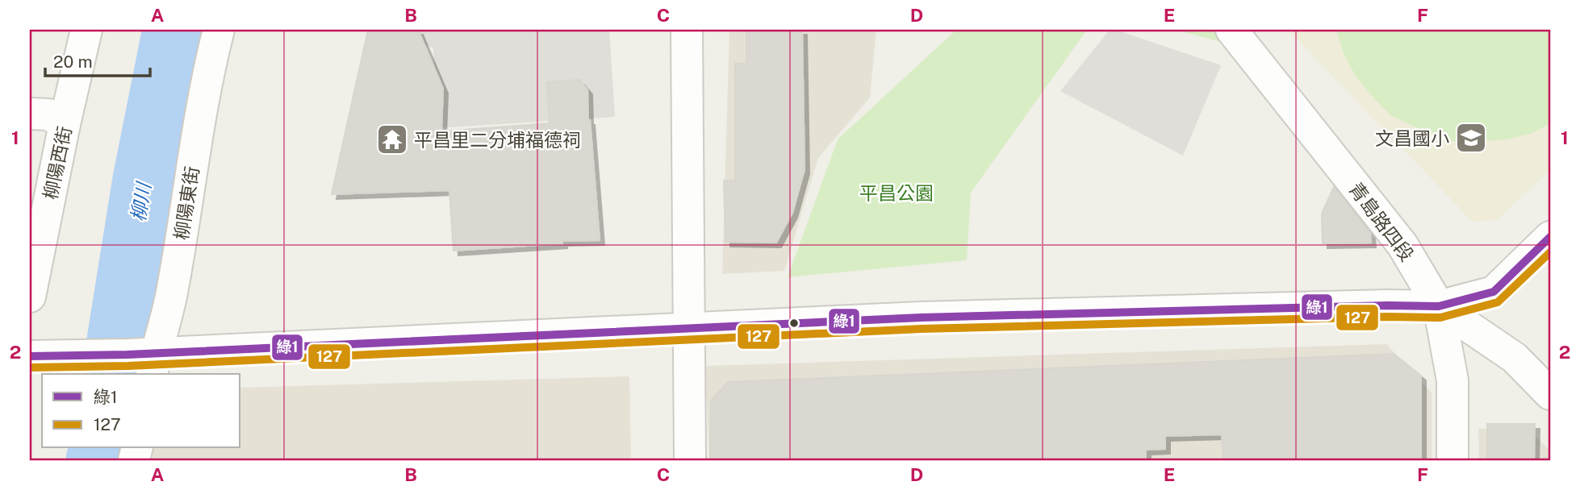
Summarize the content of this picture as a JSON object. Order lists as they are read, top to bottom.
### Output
{
  "streets": {
    "street": ["柳陽西街", "柳陽東街", "青島路四段"]
  },
  "water": ["柳川"],
  "parks": ["平昌公園"],
  "places": {
    "school or university": ["文昌國小"],
    "temple": ["平昌里二分埔福德祠"]
  },
  "lines": ["transit line 綠1", "transit line 127"],
  "legend": ["綠1", "127"],
  "scale_bar": "20 m",
  "grid": {
    "columns": [
      "A",
      "B",
      "C",
      "D",
      "E",
      "F"
    ],
    "rows": ["1", "2"]
  }
}
